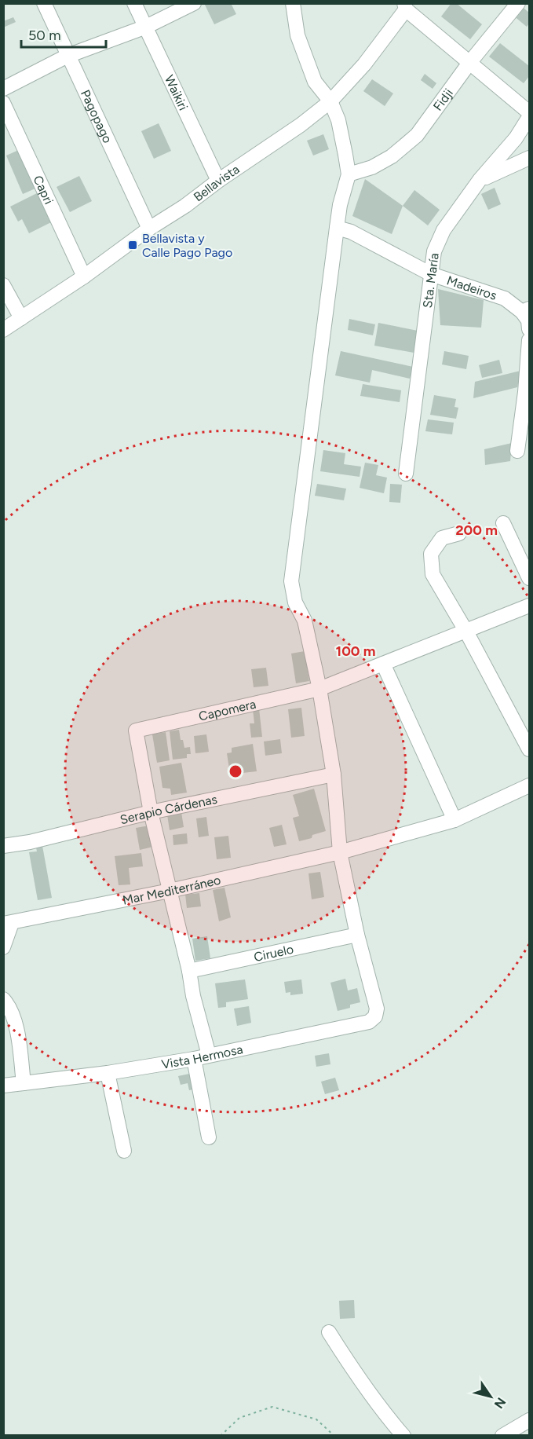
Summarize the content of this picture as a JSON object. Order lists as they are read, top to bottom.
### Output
{
  "streets": {
    "street": [
      "Waikiri",
      "Fidji",
      "Pagopago",
      "Bellavista",
      "Capri",
      "Sta. María",
      "Madeiros",
      "Capomera",
      "Serapio Cárdenas",
      "Mar Mediterráneo",
      "Ciruelo",
      "Vista Hermosa"
    ]
  },
  "crossings": [
    ["Waikiri", "Bellavista"],
    ["Pagopago", "Bellavista"],
    ["Bellavista", "Capri"],
    ["Sta. María", "Madeiros"],
    ["Capomera", "Serapio Cárdenas"],
    ["Ciruelo", "Vista Hermosa"]
  ],
  "places": {
    "transit": ["Bellavista y Calle Pago Pago"]
  },
  "scale_bar": "50 m",
  "north": "bottom right",
  "rings": ["200 m", "100 m"]
}
